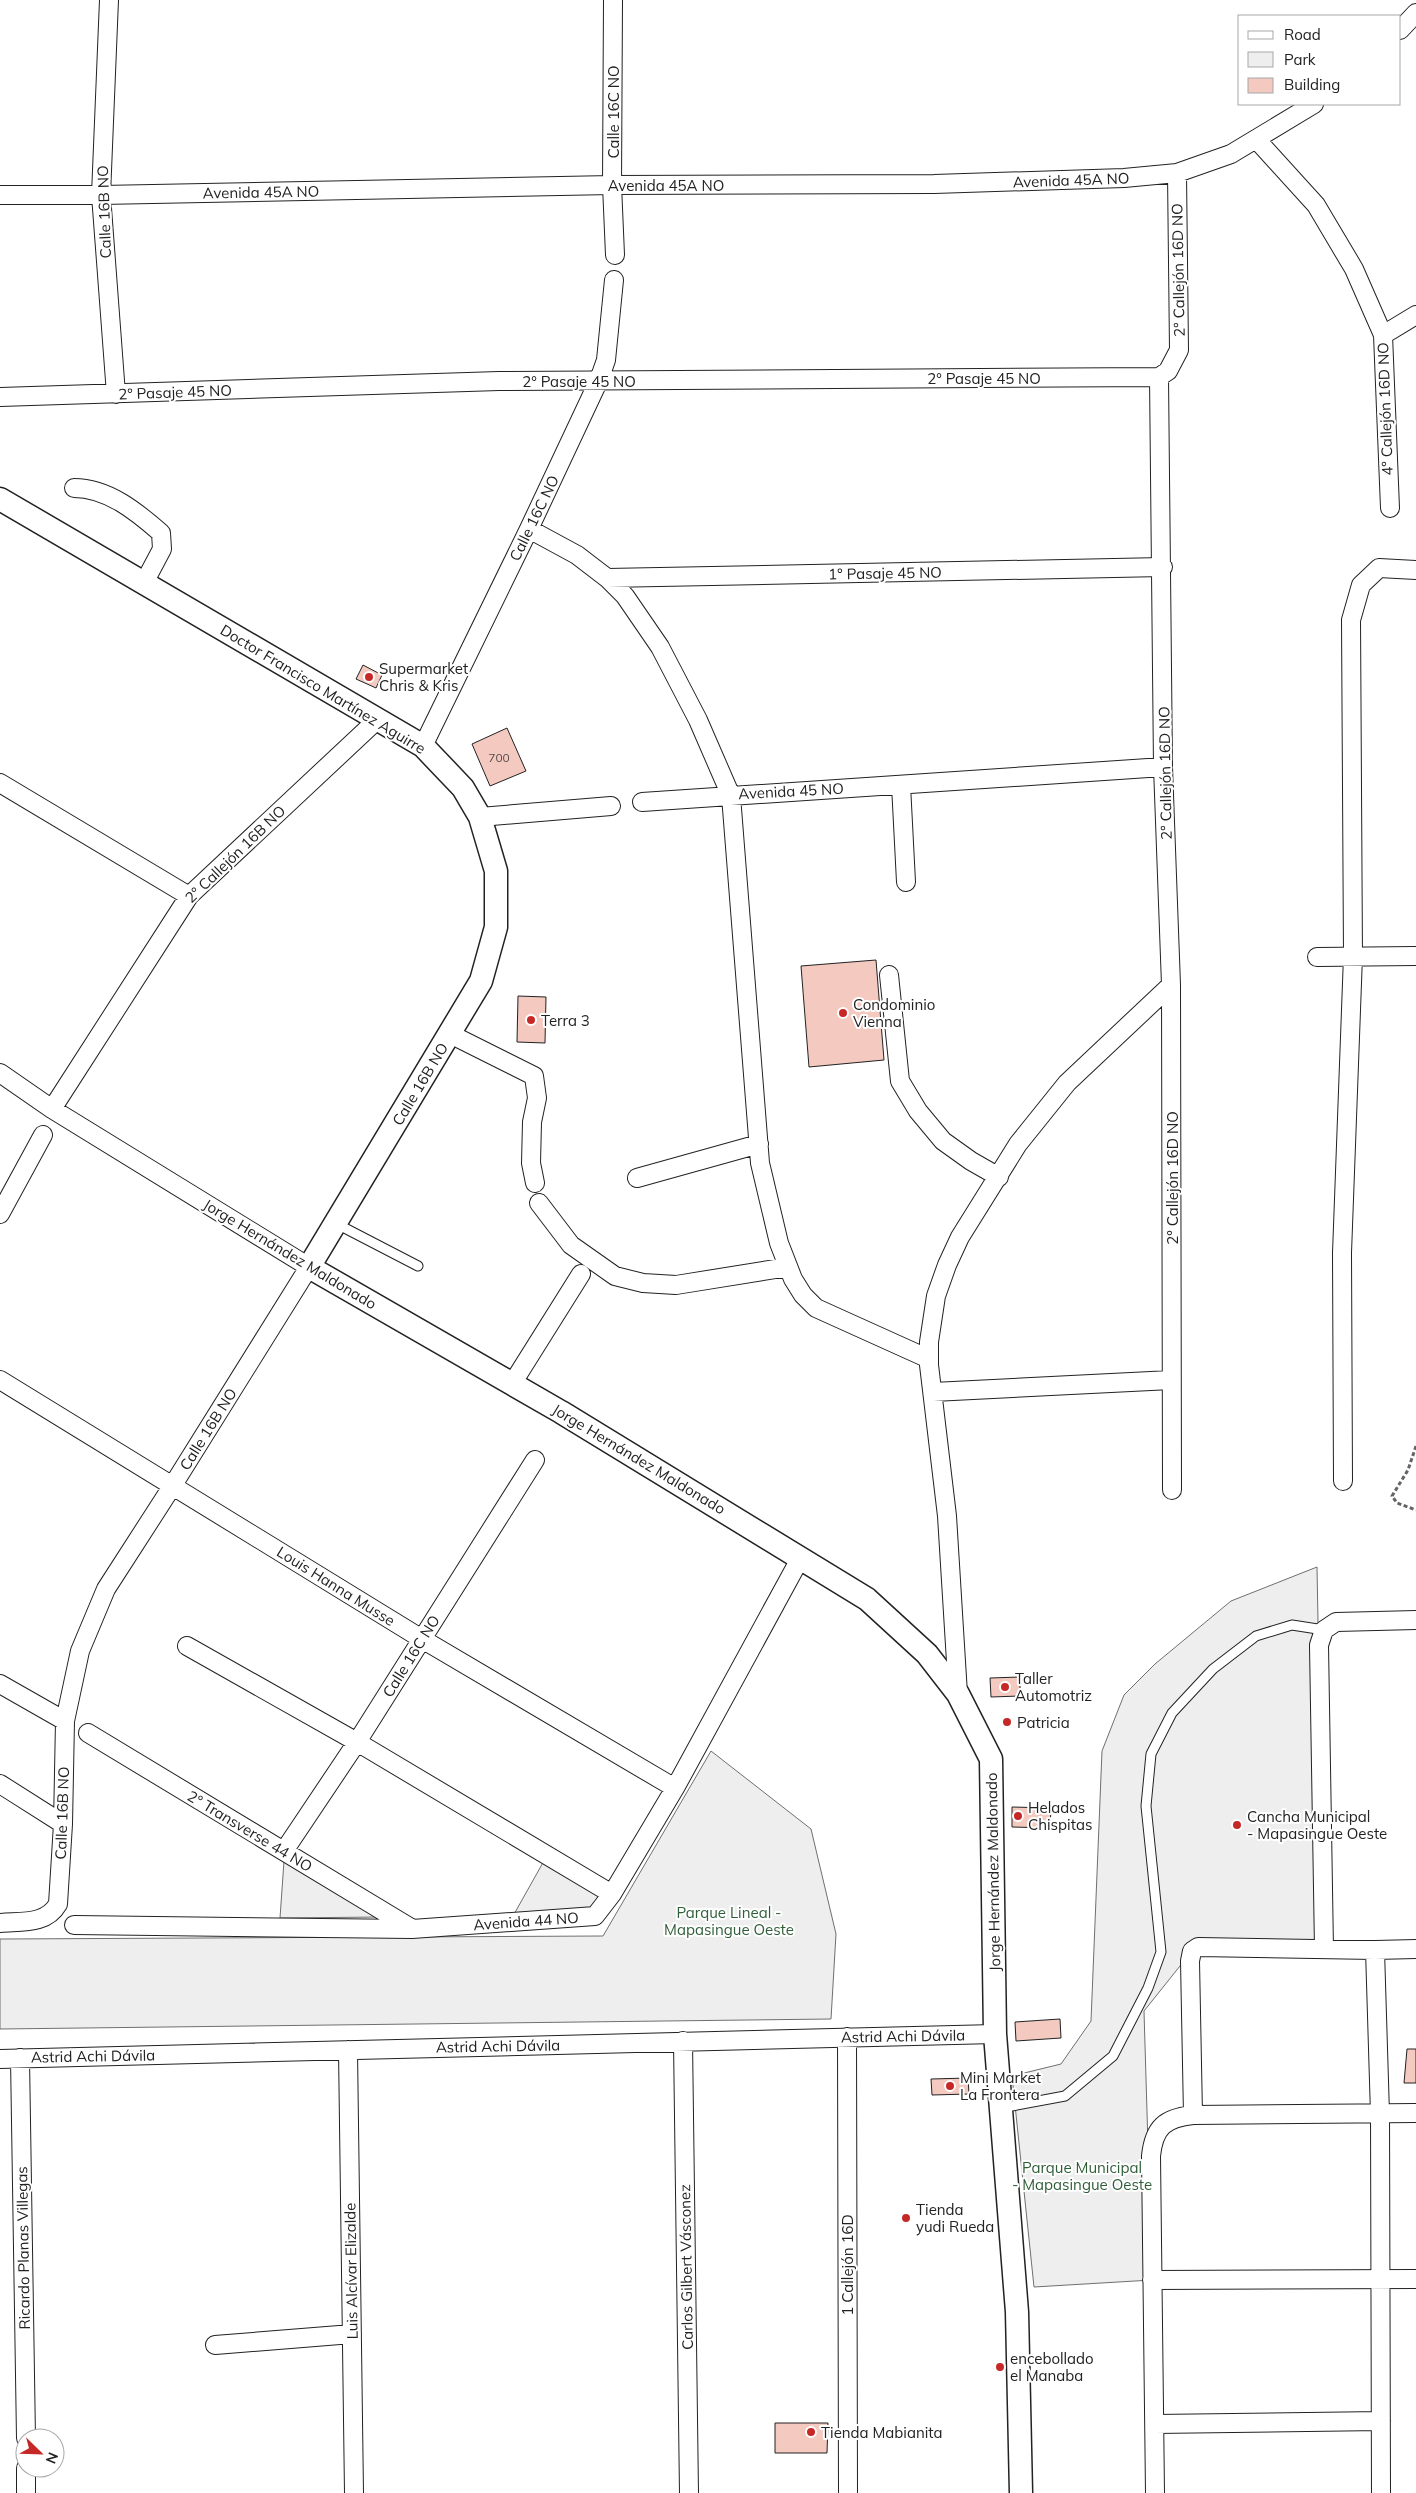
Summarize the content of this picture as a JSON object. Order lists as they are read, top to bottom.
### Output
{
  "streets": {
    "street": [
      "Calle 16C NO",
      "Avenida 45A NO",
      "Calle 16B NO",
      "2° Callejón 16D NO",
      "2° Pasaje 45 NO",
      "4° Callejón 16D NO",
      "1° Pasaje 45 NO",
      "Doctor Francisco Martínez Aguirre",
      "Avenida 45 NO",
      "2° Callejón 16B NO",
      "Jorge Hernández Maldonado",
      "Louis Hanna Musse",
      "2° Transverse 44 NO",
      "Avenida 44 NO",
      "Astrid Achi Dávila",
      "Ricardo Planas Villegas",
      "1 Callejón 16D",
      "Carlos Gilbert Vásconez",
      "Luis Alcívar Elizalde"
    ]
  },
  "crossings": [
    ["Calle 16C NO", "Avenida 45A NO"],
    ["Calle 16C NO", "2° Pasaje 45 NO"],
    ["Calle 16C NO", "Doctor Francisco Martínez Aguirre"],
    ["Calle 16C NO", "Avenida 45 NO"],
    ["Calle 16C NO", "Louis Hanna Musse"],
    ["Calle 16C NO", "2° Transverse 44 NO"],
    ["Avenida 45A NO", "Calle 16B NO"],
    ["Avenida 45A NO", "2° Callejón 16D NO"],
    ["Avenida 45A NO", "4° Callejón 16D NO"],
    ["Calle 16B NO", "2° Pasaje 45 NO"],
    ["Calle 16B NO", "Doctor Francisco Martínez Aguirre"],
    ["Calle 16B NO", "Jorge Hernández Maldonado"],
    ["Calle 16B NO", "Louis Hanna Musse"],
    ["2° Callejón 16D NO", "2° Pasaje 45 NO"],
    ["2° Callejón 16D NO", "1° Pasaje 45 NO"],
    ["2° Callejón 16D NO", "Avenida 45 NO"],
    ["1° Pasaje 45 NO", "Avenida 45 NO"],
    ["Doctor Francisco Martínez Aguirre", "2° Callejón 16B NO"],
    ["2° Callejón 16B NO", "Jorge Hernández Maldonado"],
    ["Jorge Hernández Maldonado", "Avenida 44 NO"],
    ["Jorge Hernández Maldonado", "Astrid Achi Dávila"],
    ["Louis Hanna Musse", "Avenida 44 NO"],
    ["2° Transverse 44 NO", "Avenida 44 NO"],
    ["Astrid Achi Dávila", "Ricardo Planas Villegas"],
    ["Astrid Achi Dávila", "1 Callejón 16D"],
    ["Astrid Achi Dávila", "Carlos Gilbert Vásconez"],
    ["Astrid Achi Dávila", "Luis Alcívar Elizalde"]
  ],
  "parks": ["Parque Lineal - Mapasingue Oeste", "Parque Municipal - Mapasingue Oeste"],
  "places": [
    "Supermarket Chris & Kris",
    "Condominio Vienna",
    "Terra 3",
    "Taller Automotriz",
    "Patricia",
    "Helados Chispitas",
    "Cancha Municipal - Mapasingue Oeste",
    "Mini Market La Frontera",
    "Tienda yudi Rueda",
    "encebollado el Manaba",
    "Tienda Mabianita"
  ],
  "house_numbers": ["700"],
  "legend": ["Road", "Park", "Building"],
  "north": "bottom right"
}
